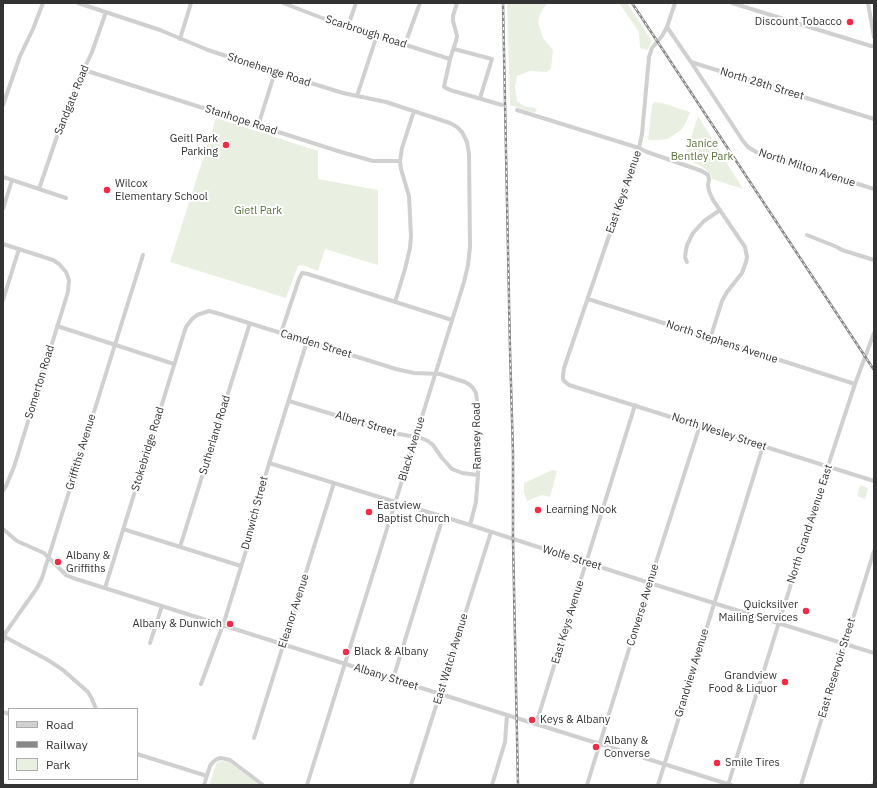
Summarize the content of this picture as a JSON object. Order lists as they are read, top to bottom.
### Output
{
  "streets": {
    "street": [
      "Scarbrough Road",
      "Stonehenge Road",
      "North 28th Street",
      "Sandgate Road",
      "Stanhope Road",
      "North Milton Avenue",
      "East Keys Avenue",
      "North Stephens Avenue",
      "Camden Street",
      "Somerton Road",
      "Albert Street",
      "North Wesley Street",
      "Sutherland Road",
      "Ramsey Road",
      "Stokebridge Road",
      "Black Avenue",
      "Griffiths Avenue",
      "Dunwich Street",
      "North Grand Avenue East",
      "Wolfe Street",
      "Converse Avenue",
      "Eleanor Avenue",
      "East Watch Avenue",
      "East Reservoir Street",
      "Grandview Avenue",
      "Albany Street"
    ]
  },
  "crossings": [
    ["Stonehenge Road", "Sandgate Road"],
    ["Stonehenge Road", "Black Avenue"],
    ["North 28th Street", "North Milton Avenue"],
    ["Sandgate Road", "Stanhope Road"],
    ["East Keys Avenue", "North Stephens Avenue"],
    ["East Keys Avenue", "North Wesley Street"],
    ["East Keys Avenue", "Wolfe Street"],
    ["East Keys Avenue", "Albany Street"],
    ["North Stephens Avenue", "North Grand Avenue East"],
    ["Camden Street", "Sutherland Road"],
    ["Camden Street", "Ramsey Road"],
    ["Camden Street", "Stokebridge Road"],
    ["Camden Street", "Black Avenue"],
    ["Camden Street", "Dunwich Street"],
    ["Albert Street", "Ramsey Road"],
    ["Albert Street", "Black Avenue"],
    ["Albert Street", "Dunwich Street"],
    ["North Wesley Street", "North Grand Avenue East"],
    ["North Wesley Street", "Converse Avenue"],
    ["North Wesley Street", "Grandview Avenue"],
    ["Ramsey Road", "Black Avenue"],
    ["Ramsey Road", "Wolfe Street"],
    ["Stokebridge Road", "Albany Street"],
    ["Black Avenue", "Wolfe Street"],
    ["Black Avenue", "Albany Street"],
    ["Griffiths Avenue", "Albany Street"],
    ["Dunwich Street", "Wolfe Street"],
    ["Dunwich Street", "Albany Street"],
    ["North Grand Avenue East", "Wolfe Street"],
    ["North Grand Avenue East", "Albany Street"],
    ["Wolfe Street", "Converse Avenue"],
    ["Wolfe Street", "Eleanor Avenue"],
    ["Wolfe Street", "East Watch Avenue"],
    ["Wolfe Street", "East Reservoir Street"],
    ["Wolfe Street", "Grandview Avenue"],
    ["Converse Avenue", "Albany Street"],
    ["Eleanor Avenue", "Albany Street"],
    ["East Watch Avenue", "Albany Street"],
    ["Grandview Avenue", "Albany Street"]
  ],
  "parks": ["Janice Bentley Park", "Gietl Park"],
  "places": [
    "Discount Tobacco",
    "Geitl Park Parking",
    "Wilcox Elementary School",
    "Learning Nook",
    "Eastview Baptist Church",
    "Albany & Griffiths",
    "Quicksilver Mailing Services",
    "Albany & Dunwich",
    "Black & Albany",
    "Grandview Food & Liquor",
    "Keys & Albany",
    "Albany & Converse",
    "Smile Tires"
  ],
  "legend": ["Road", "Railway", "Park"]
}
